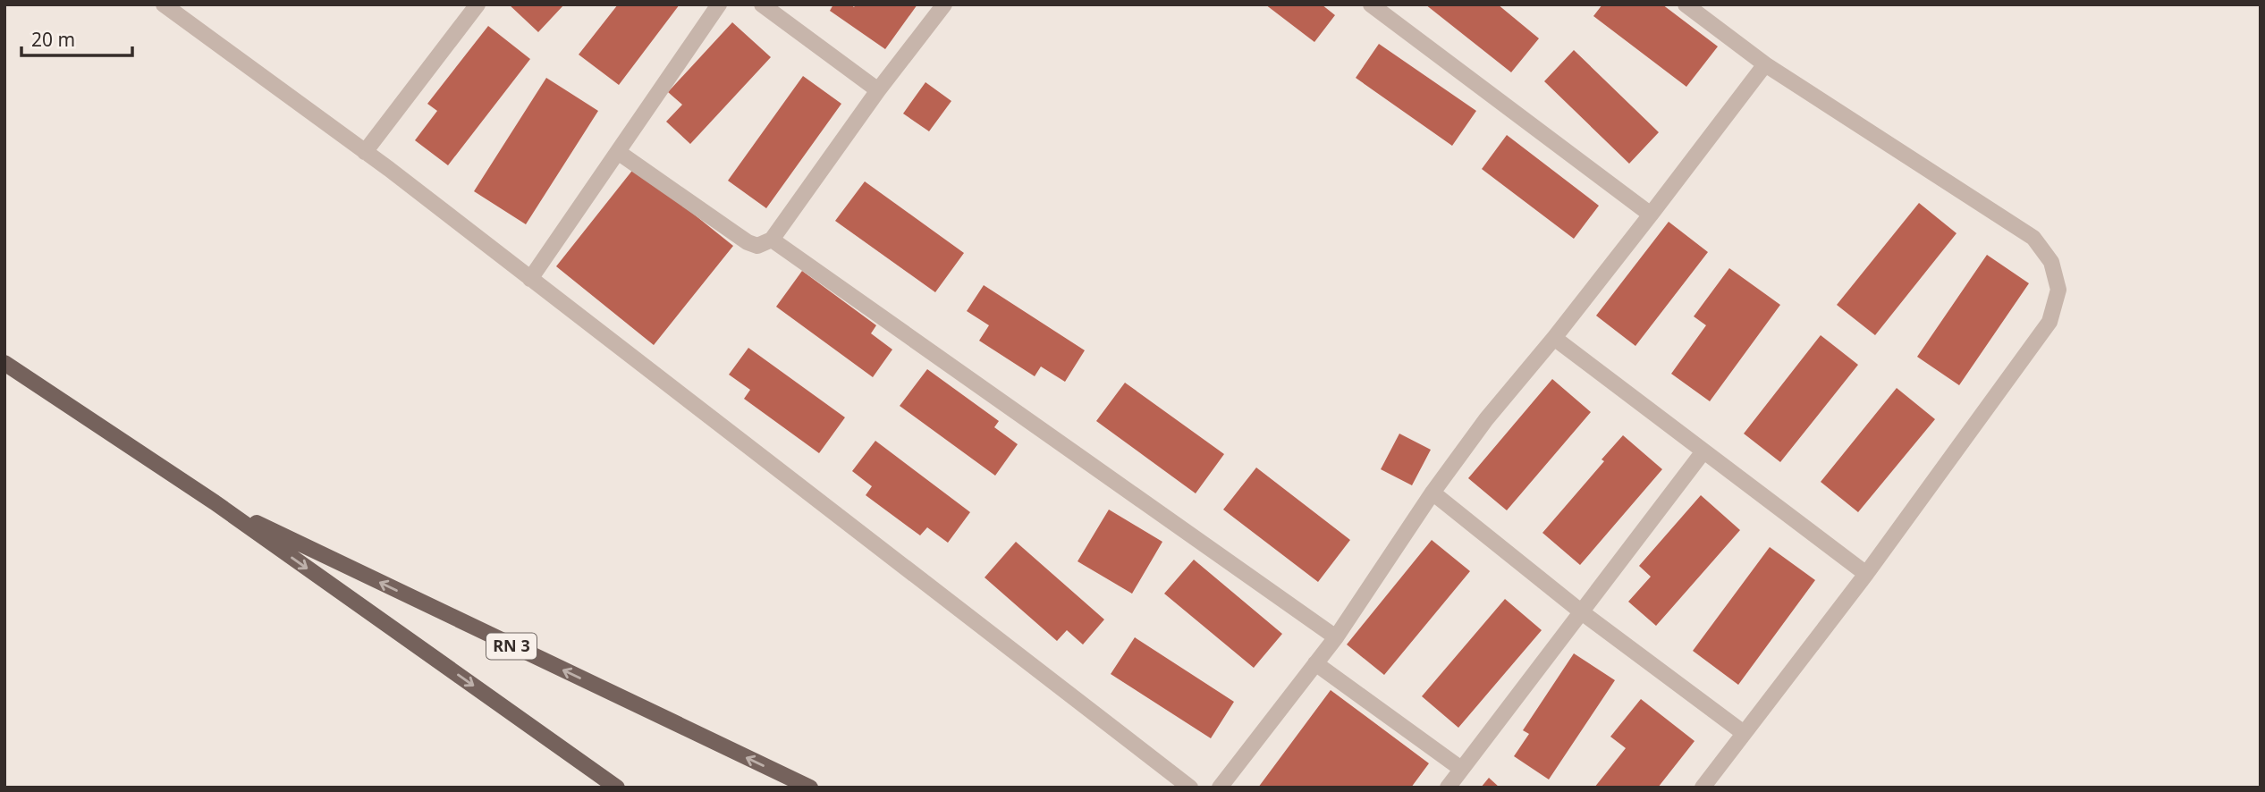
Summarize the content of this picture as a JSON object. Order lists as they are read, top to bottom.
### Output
{
  "streets": {
    "main road": ["RN 3"]
  },
  "scale_bar": "20 m"
}
